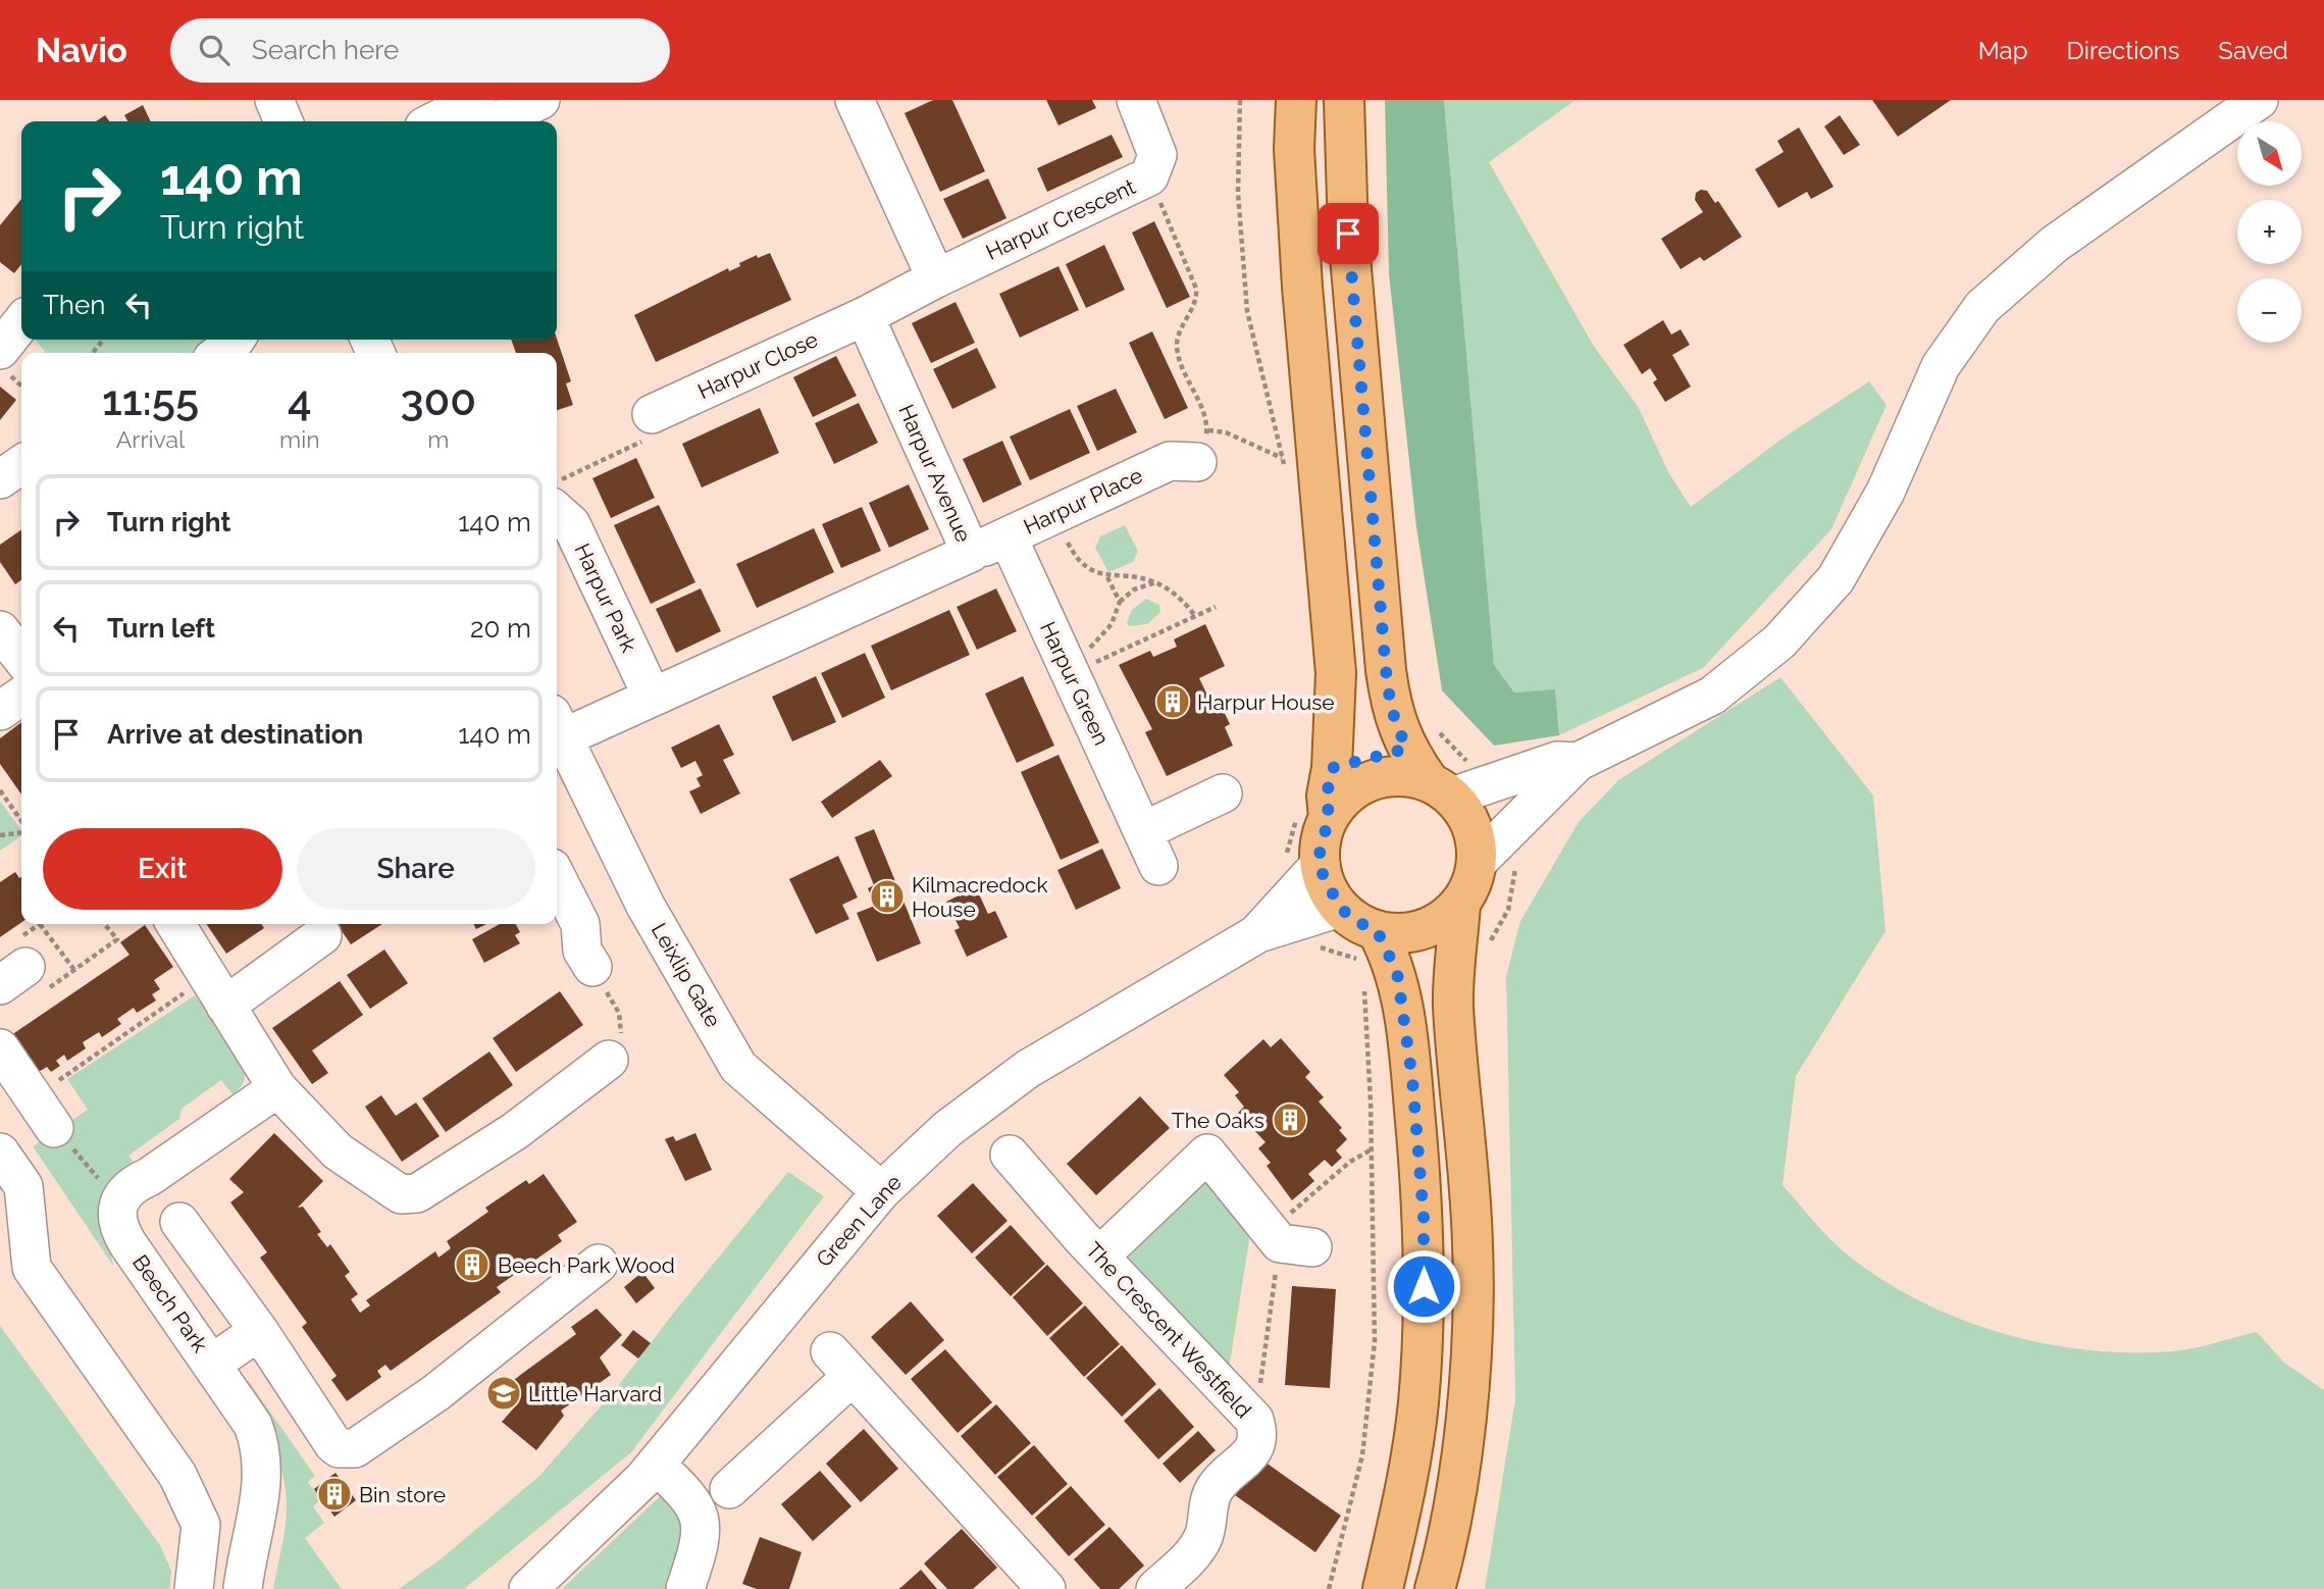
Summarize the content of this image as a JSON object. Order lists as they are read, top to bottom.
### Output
{
  "streets": {
    "street": [
      "Harpur Crescent",
      "Harpur Close",
      "Harpur Avenue",
      "Harpur Place",
      "Harpur Park",
      "Harpur Green",
      "Leixlip Gate",
      "Green Lane",
      "Beech Park",
      "The Crescent Westfield"
    ]
  },
  "crossings": [
    ["Harpur Close", "Harpur Avenue"],
    ["Harpur Avenue", "Harpur Place"],
    ["Harpur Avenue", "Harpur Park"],
    ["Harpur Avenue", "Leixlip Gate"],
    ["Harpur Place", "Harpur Green"],
    ["Leixlip Gate", "Green Lane"]
  ],
  "places": {
    "building": [
      "Harpur House",
      "Kilmacredock House",
      "The Oaks",
      "Beech Park Wood",
      "Bin store"
    ],
    "school or university": ["Little Harvard"]
  },
  "north": "bottom right",
  "page": {
    "header": "Navio",
    "search": "Search here",
    "nav": ["Map", "Directions", "Saved"],
    "map_buttons": ["+", "−"],
    "turn": ["140 m", "Turn right"],
    "then": "Then",
    "eta": [
      "11:55",
      "Arrival",
      "4",
      "min",
      "300",
      "m"
    ],
    "list": [
      {
        "name": "Turn right",
        "value": "140 m"
      },
      {
        "name": "Turn left",
        "value": "20 m"
      },
      {
        "name": "Arrive at destination",
        "value": "140 m"
      }
    ],
    "buttons": ["Exit", "Share"]
  }
}
